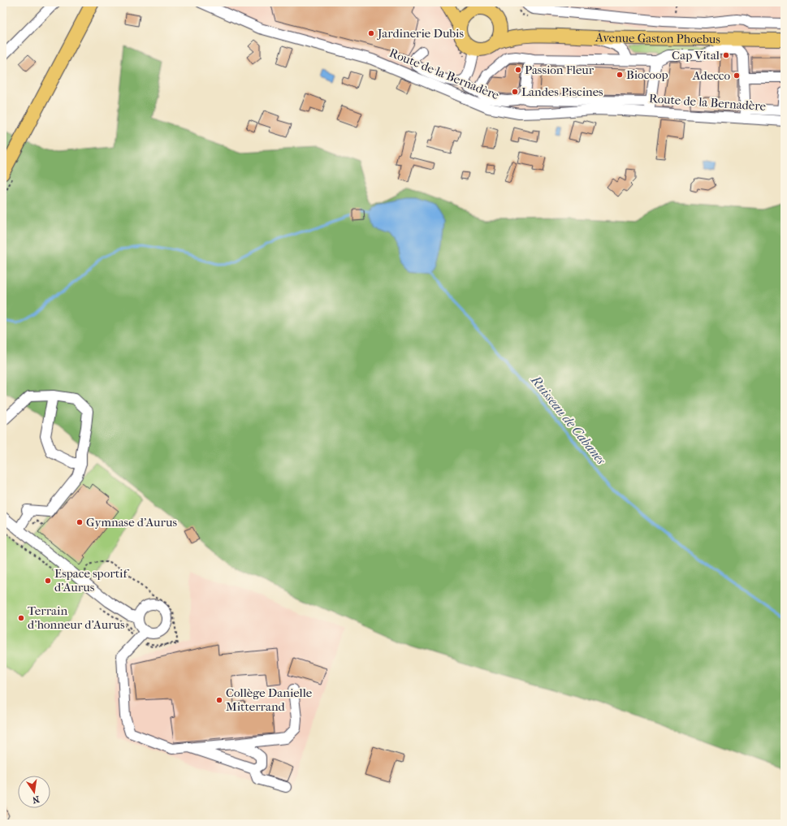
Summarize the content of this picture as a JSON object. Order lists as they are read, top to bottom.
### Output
{
  "streets": {
    "main road": ["Avenue Gaston Phoebus"],
    "street": ["Route de la Bernadère"]
  },
  "water": ["Ruisseau de Cabanes"],
  "places": [
    "Jardinerie Dubis",
    "Cap Vital",
    "Passion Fleur",
    "Biocoop",
    "Adecco",
    "Landes Piscines",
    "Gymnase d'Aurus",
    "Espace sportif d'Aurus",
    "Terrain d'honneur d'Aurus",
    "Collège Danielle Mitterrand"
  ],
  "north": "bottom"
}
